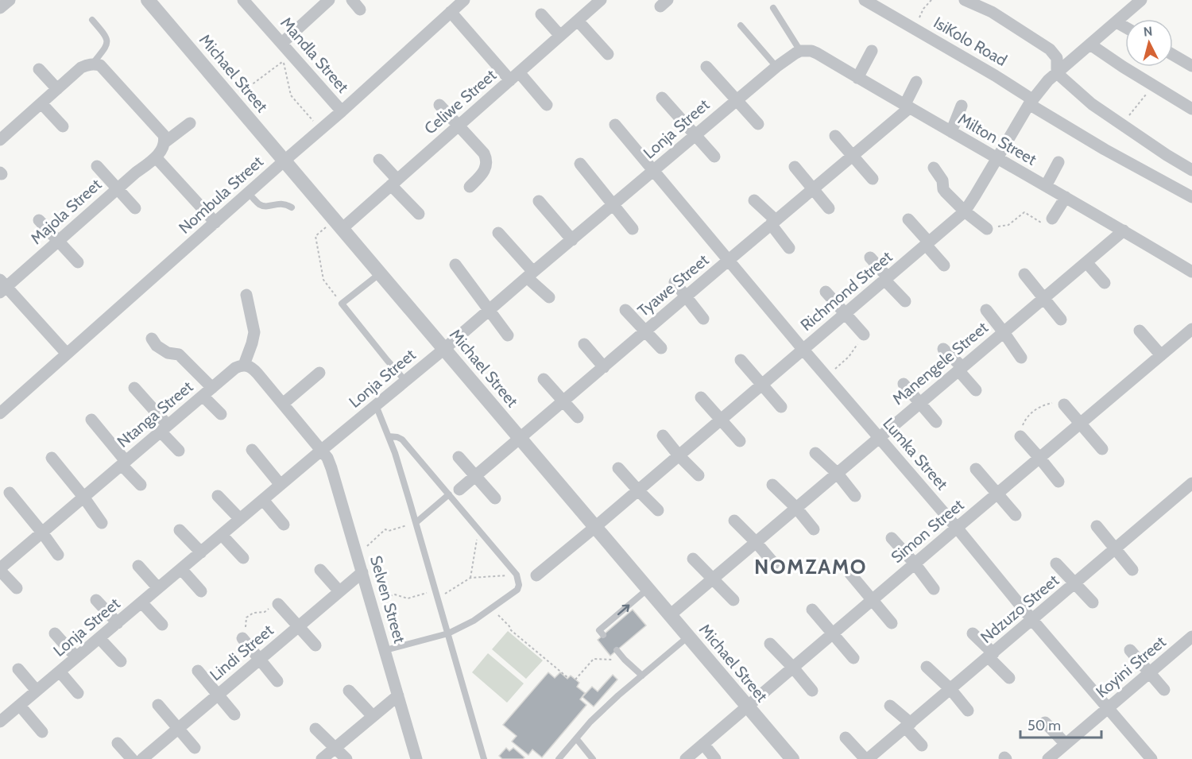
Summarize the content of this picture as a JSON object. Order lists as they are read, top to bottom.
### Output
{
  "streets": {
    "street": [
      "IsiKolo Road",
      "Mandla Street",
      "Michael Street",
      "Celiwe Street",
      "Lonja Street",
      "Milton Street",
      "Nombula Street",
      "Majola Street",
      "Tyawe Street",
      "Richmond Street",
      "Manengele Street",
      "Ntanga Street",
      "Lumka Street",
      "Simon Street",
      "Selven Street",
      "Ndzuzo Street",
      "Lindi Street",
      "Koyini Street"
    ]
  },
  "crossings": [
    ["IsiKolo Road", "Richmond Street"],
    ["Mandla Street", "Nombula Street"],
    ["Michael Street", "Celiwe Street"],
    ["Michael Street", "Lonja Street"],
    ["Michael Street", "Nombula Street"],
    ["Michael Street", "Tyawe Street"],
    ["Michael Street", "Richmond Street"],
    ["Michael Street", "Manengele Street"],
    ["Michael Street", "Simon Street"],
    ["Lonja Street", "Lumka Street"],
    ["Lonja Street", "Selven Street"],
    ["Milton Street", "Tyawe Street"],
    ["Milton Street", "Richmond Street"],
    ["Milton Street", "Manengele Street"],
    ["Tyawe Street", "Lumka Street"],
    ["Richmond Street", "Lumka Street"],
    ["Manengele Street", "Lumka Street"],
    ["Lumka Street", "Simon Street"],
    ["Lumka Street", "Ndzuzo Street"],
    ["Lumka Street", "Koyini Street"],
    ["Selven Street", "Lindi Street"]
  ],
  "districts": ["NOMZAMO"],
  "scale_bar": "50 m",
  "north": "top"
}
